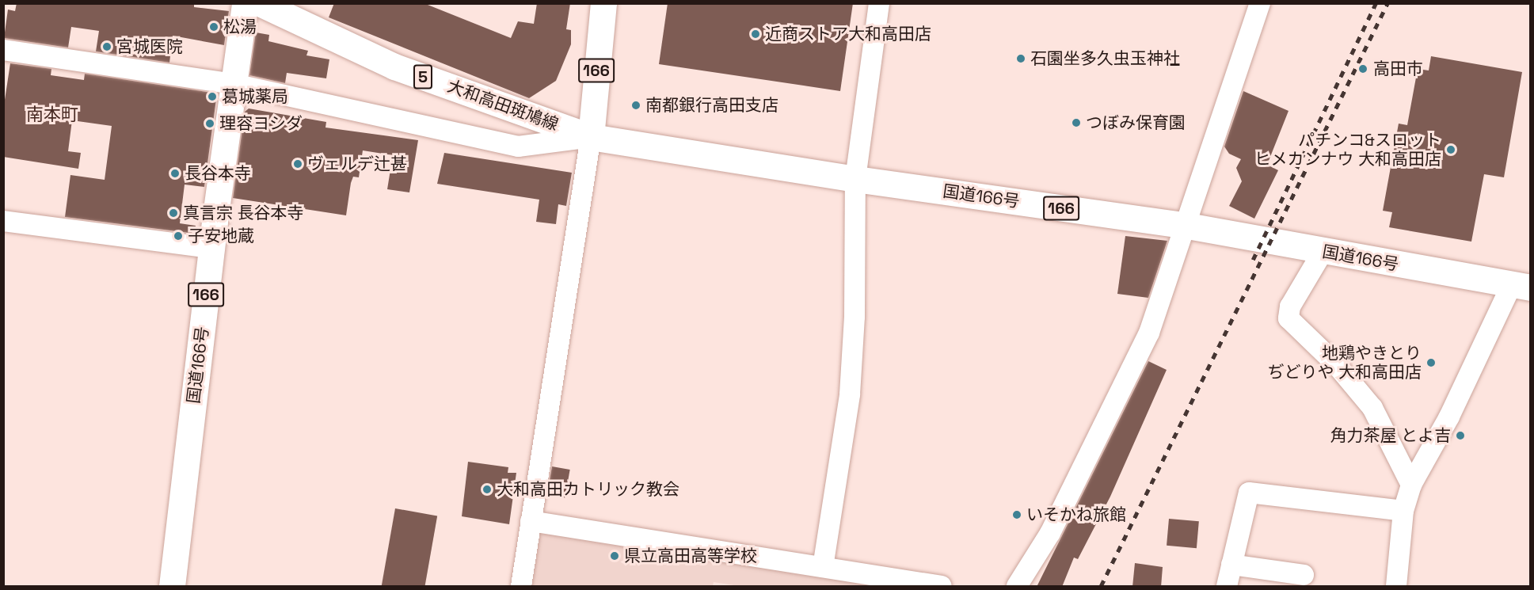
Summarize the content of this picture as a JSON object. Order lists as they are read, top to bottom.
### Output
{
  "streets": {
    "main road": [
      "166",
      "5",
      "大和高田斑鳩線",
      "国道166号"
    ]
  },
  "crossings": [
    ["166", "大和高田斑鳩線"],
    ["166", "国道166号"],
    ["大和高田斑鳩線", "国道166号"]
  ],
  "districts": ["南本町"],
  "places": [
    "松湯",
    "近商ストア大和高田店",
    "宮城医院",
    "石園坐多久虫玉神社",
    "高田市",
    "葛城薬局",
    "南都銀行高田支店",
    "つぼみ保育園",
    "理容ヨシダ",
    "パチンコ&スロット ヒメカンナウ 大和高田店",
    "ヴェルデ辻甚",
    "長谷本寺",
    "真言宗 長谷本寺",
    "子安地蔵",
    "地鶏やきとり ぢどりや 大和高田店",
    "角力茶屋 とよ吉",
    "大和高田カトリック教会",
    "いそかね旅館",
    "県立高田高等学校"
  ]
}
